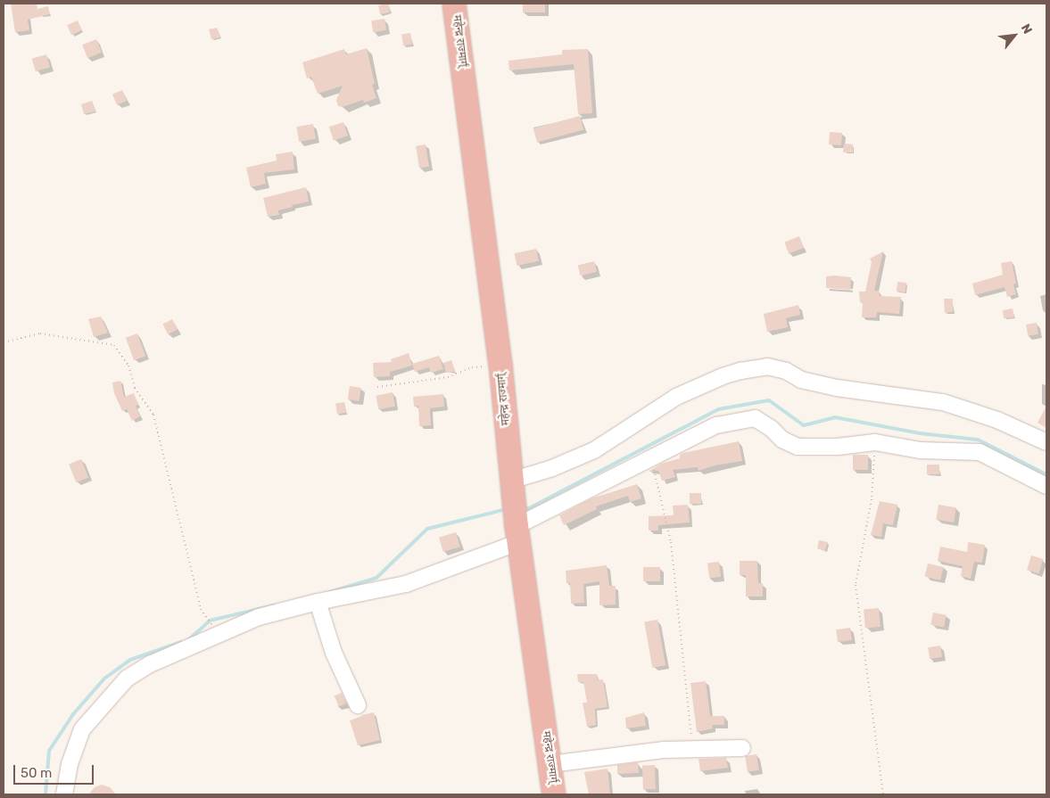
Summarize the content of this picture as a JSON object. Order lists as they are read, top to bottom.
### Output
{
  "streets": {
    "highway": ["महेन्द्र राज्मार्ग्"]
  },
  "scale_bar": "50 m",
  "north": "top right"
}
